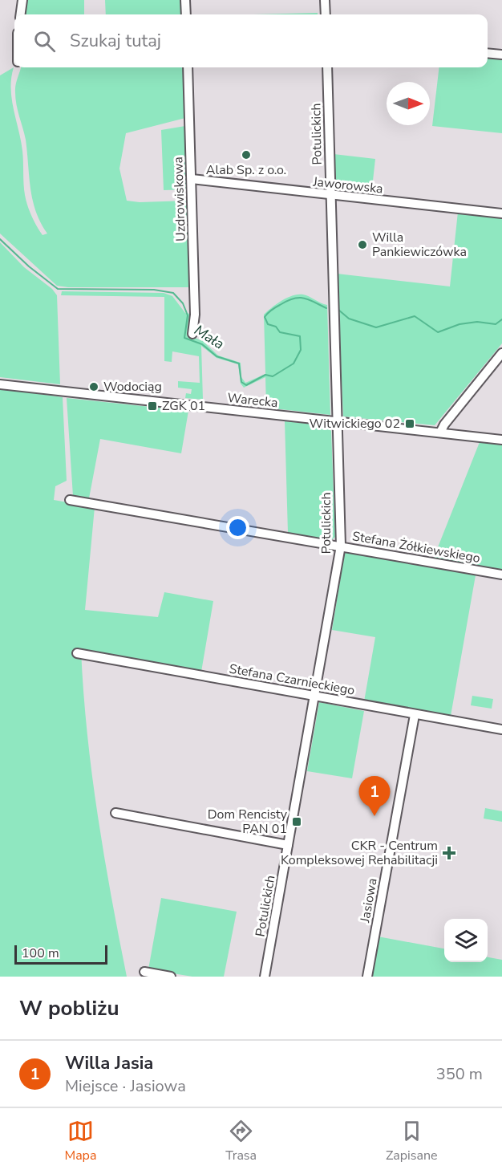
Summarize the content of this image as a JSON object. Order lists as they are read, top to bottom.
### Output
{
  "streets": {
    "street": [
      "Potulickich",
      "Jaworowska",
      "Uzdrowiskowa",
      "Warecka",
      "Stefana Żółkiewskiego",
      "Stefana Czarnieckiego",
      "Jasiowa"
    ]
  },
  "crossings": [
    ["Potulickich", "Jaworowska"],
    ["Potulickich", "Warecka"],
    ["Potulickich", "Stefana Żółkiewskiego"],
    ["Potulickich", "Stefana Czarnieckiego"],
    ["Jaworowska", "Uzdrowiskowa"],
    ["Stefana Czarnieckiego", "Jasiowa"]
  ],
  "water": ["Mała"],
  "places": {
    "other": ["Alab Sp. z o.o.", "Willa Pankiewiczówka", "Wodociąg"],
    "transit": ["ZGK 01", "Witwickiego 02", "Dom Rencisty PAN 01"],
    "health": ["CKR - Centrum Kompleksowej Rehabilitacji"]
  },
  "scale_bar": "100 m",
  "north": "right",
  "page": {
    "search": "Szukaj tutaj",
    "pins": "1",
    "scale": "100 m",
    "heading": "W pobliżu",
    "list": [
      {
        "mark": "1",
        "name": "Willa Jasia",
        "note": "Miejsce · Jasiowa",
        "value": "350 m"
      }
    ],
    "nav": ["Mapa", "Trasa", "Zapisane"]
  }
}
